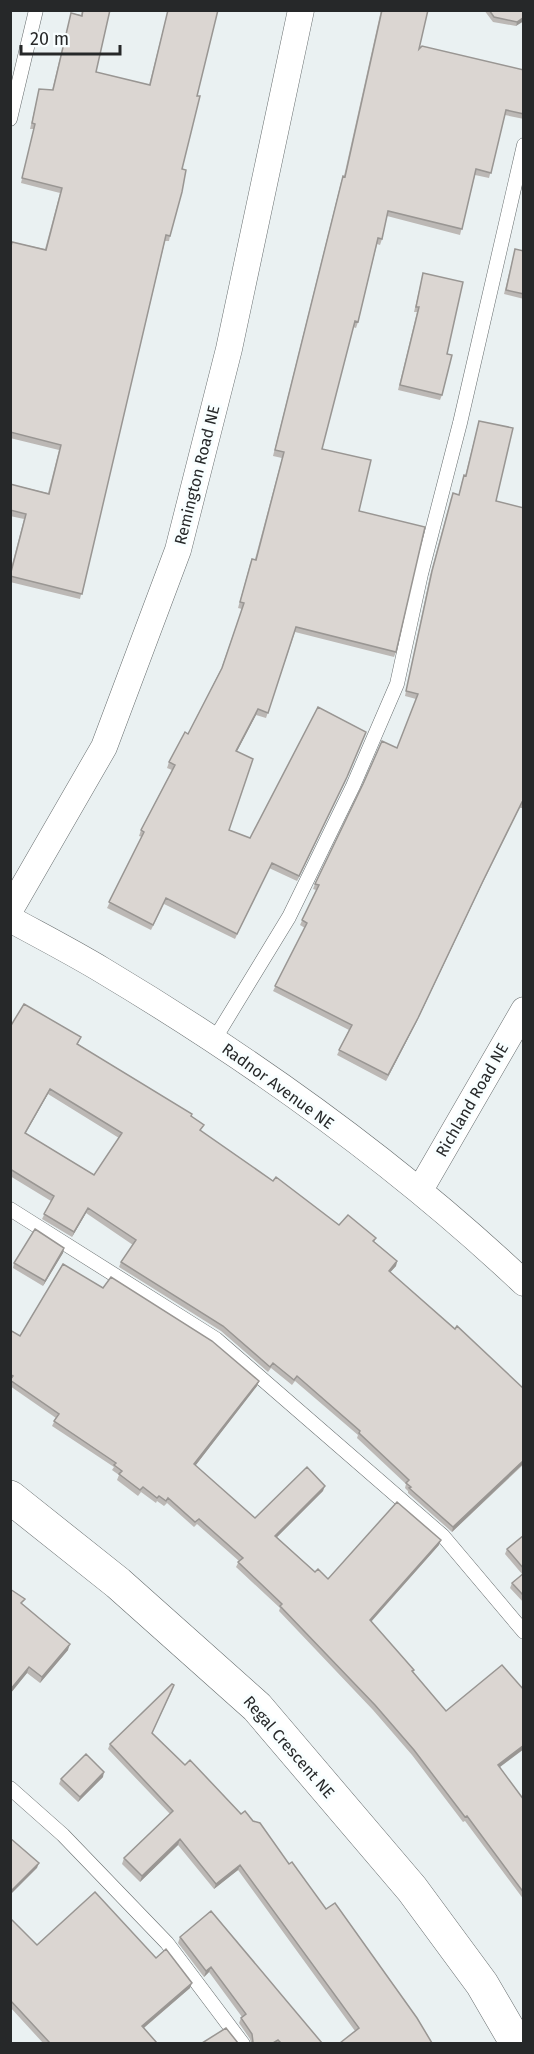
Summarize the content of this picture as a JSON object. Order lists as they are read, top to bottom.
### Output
{
  "streets": {
    "street": [
      "Remington Road NE",
      "Radnor Avenue NE",
      "Richland Road NE",
      "Regal Crescent NE"
    ]
  },
  "crossings": [
    ["Radnor Avenue NE", "Richland Road NE"]
  ],
  "scale_bar": "20 m"
}
